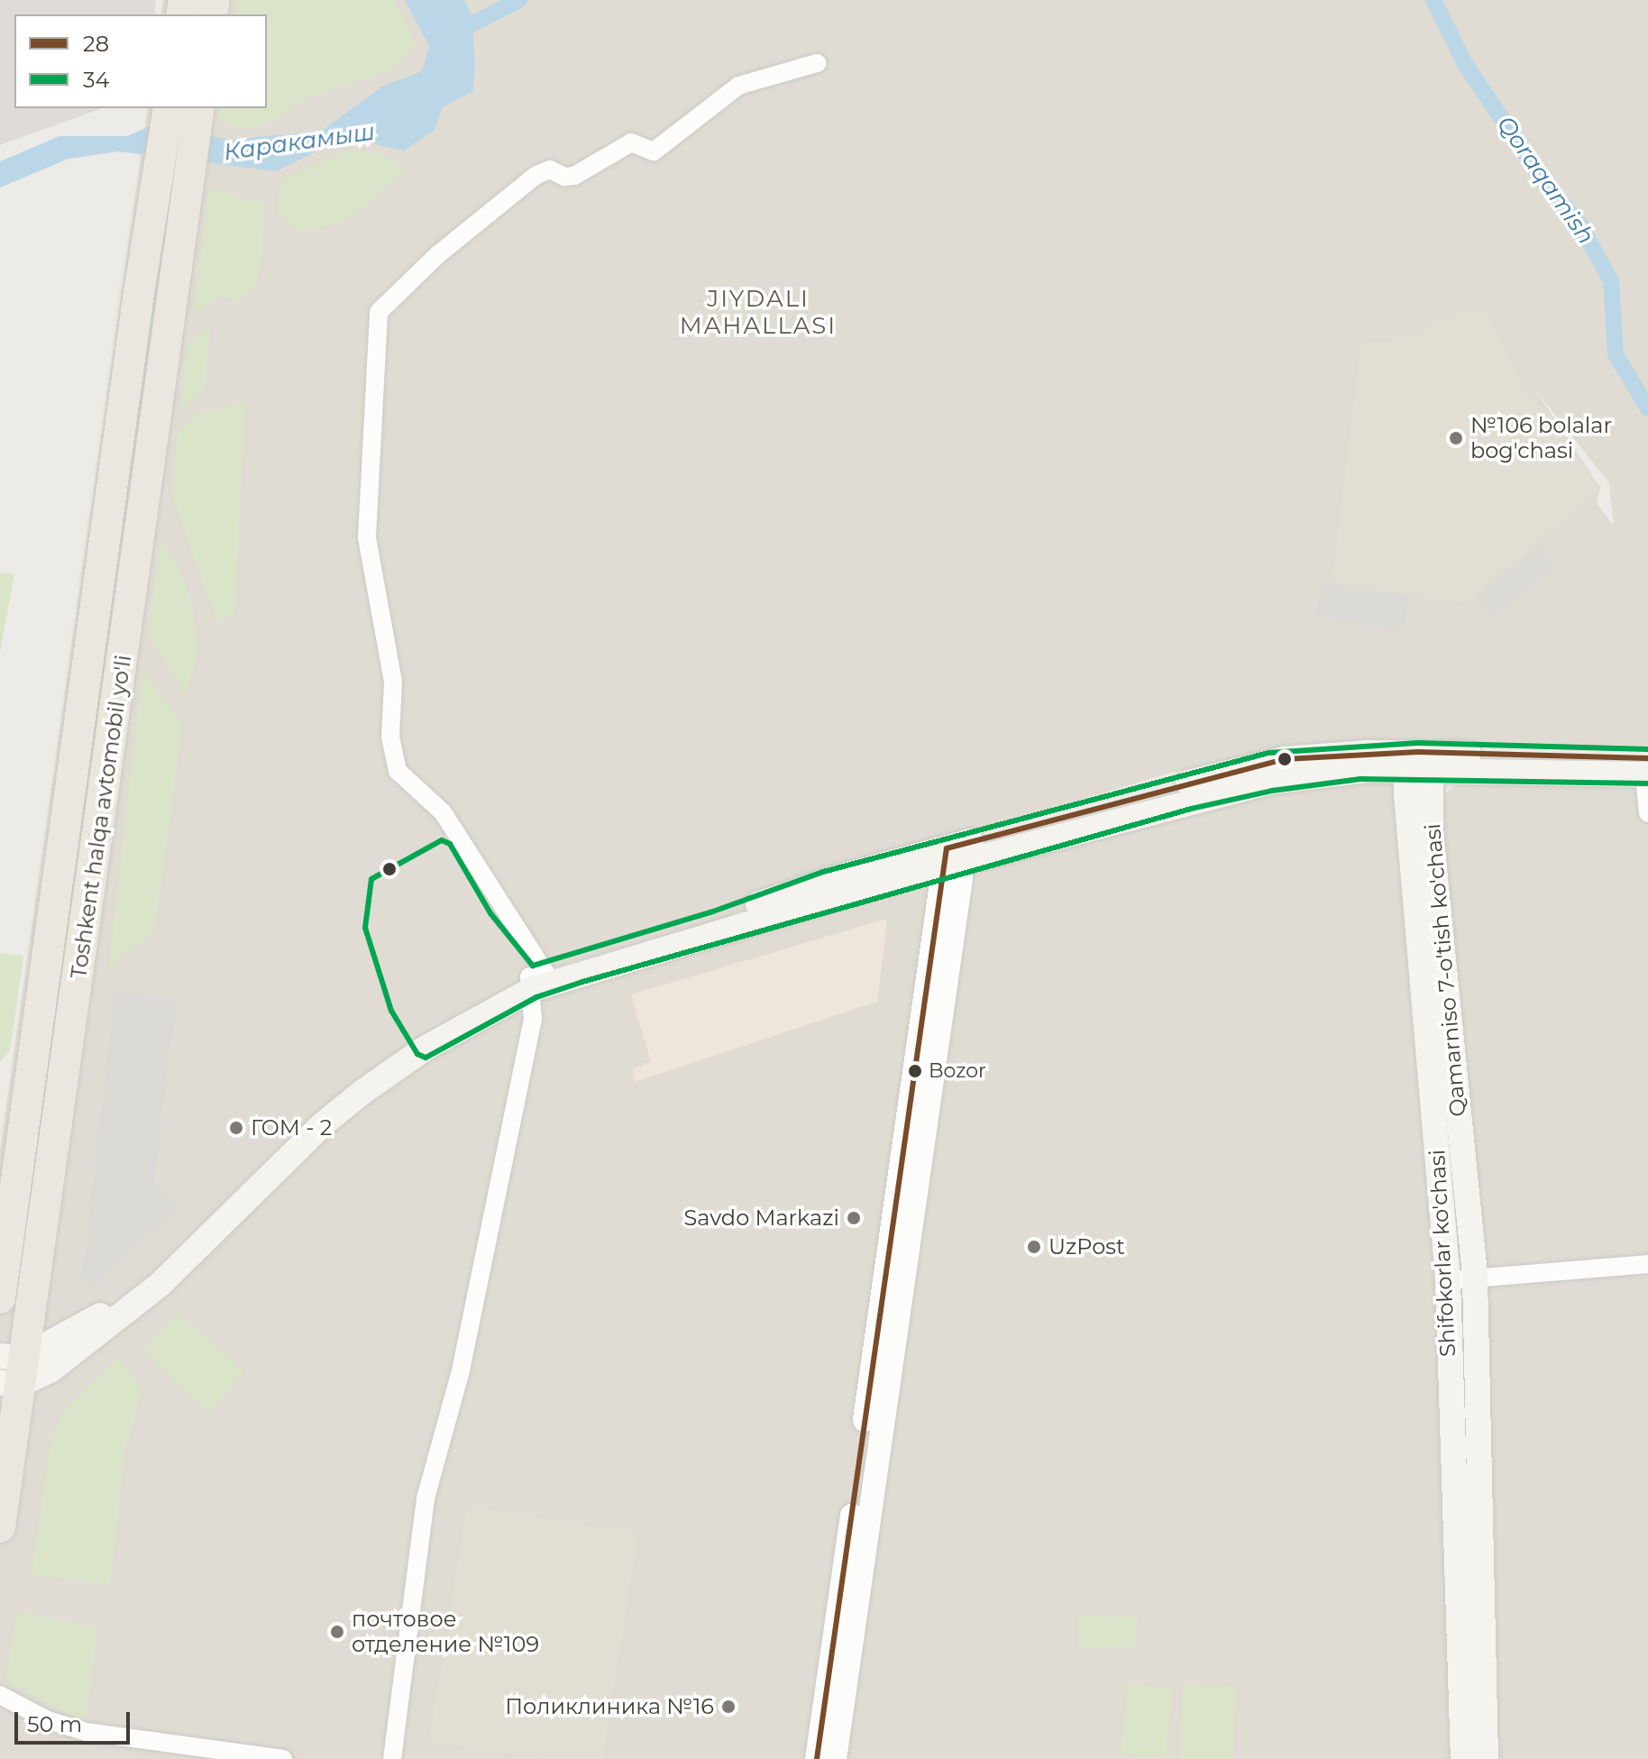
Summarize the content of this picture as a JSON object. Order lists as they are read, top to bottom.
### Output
{
  "streets": {
    "highway": ["Toshkent halqa avtomobil yo'li"],
    "main road": ["Qamarniso 7-o'tish ko'chasi", "Shifokorlar ko'chasi"]
  },
  "crossings": [
    ["Qamarniso 7-o'tish ko'chasi", "Shifokorlar ko'chasi"]
  ],
  "districts": ["JIYDALI MAHALLASI"],
  "water": ["Каракамыш", "Qoraqamish"],
  "places": [
    "№106 bolalar bog'chasi",
    "Bozor",
    "ГОМ - 2",
    "Savdo Markazi",
    "UzPost",
    "почтовое отделение №109",
    "Поликлиника №16"
  ],
  "lines": ["transit line 34", "transit line 28"],
  "legend": ["28", "34"],
  "scale_bar": "50 m"
}
